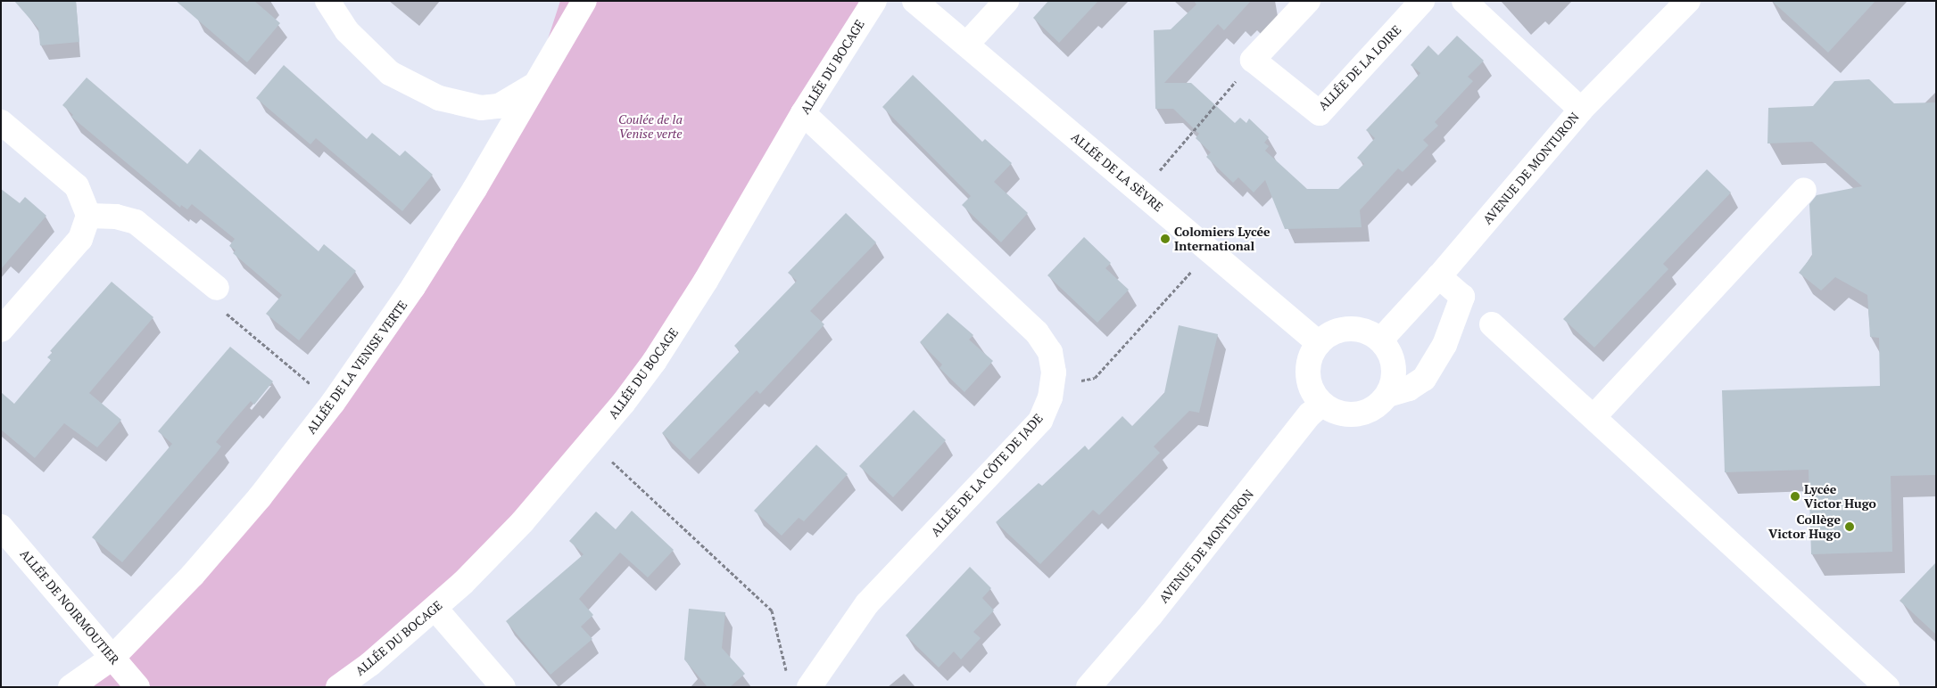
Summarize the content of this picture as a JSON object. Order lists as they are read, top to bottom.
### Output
{
  "streets": {
    "street": [
      "ALLÉE DU BOCAGE",
      "ALLÉE DE LA LOIRE",
      "AVENUE DE MONTURON",
      "ALLÉE DE LA SÈVRE",
      "ALLÉE DE LA VENISE VERTE",
      "ALLÉE DE LA CÔTE DE JADE",
      "ALLÉE DE NOIRMOUTIER"
    ]
  },
  "crossings": [
    ["ALLÉE DU BOCAGE", "ALLÉE DE LA CÔTE DE JADE"],
    ["AVENUE DE MONTURON", "ALLÉE DE LA SÈVRE"],
    ["ALLÉE DE LA VENISE VERTE", "ALLÉE DE NOIRMOUTIER"]
  ],
  "parks": ["Coulée de la Venise verte"],
  "places": ["Colomiers Lycée International", "Lycée Victor Hugo", "Collège Victor Hugo"]
}
